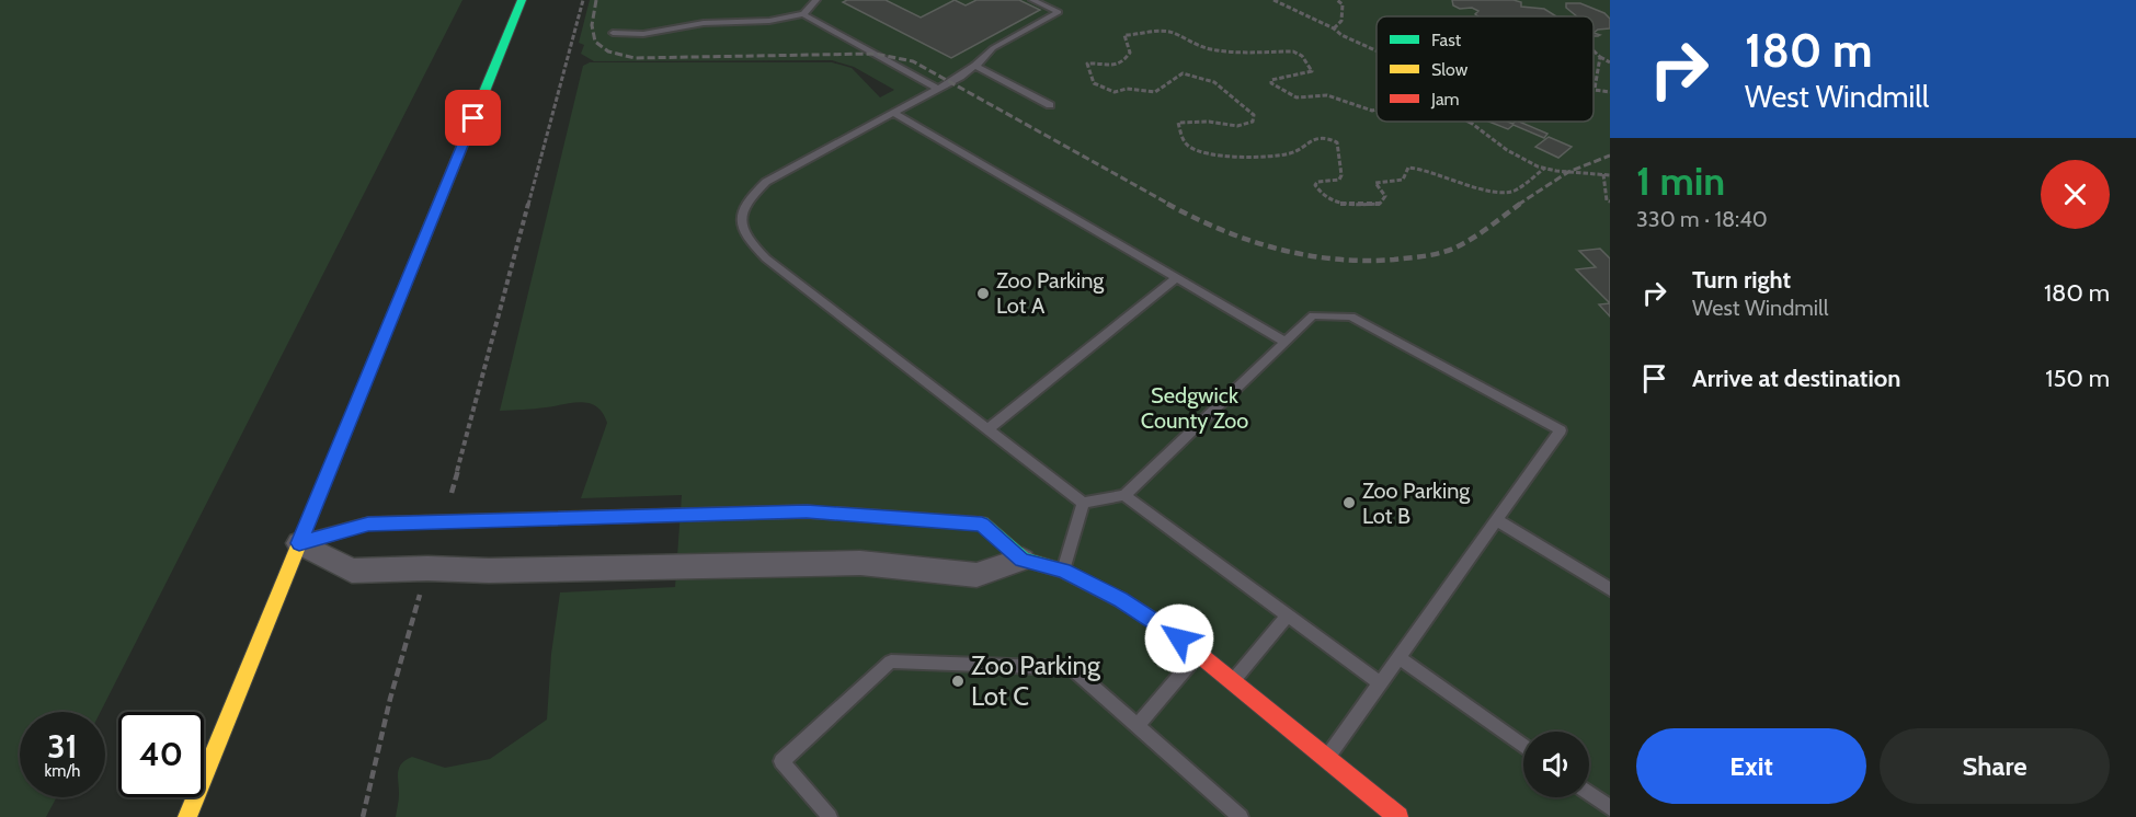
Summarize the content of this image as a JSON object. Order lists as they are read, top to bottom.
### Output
{
  "parks": ["Sedgwick County Zoo"],
  "places": ["Zoo Parking Lot A", "Zoo Parking Lot B", "Zoo Parking Lot C"],
  "legend": ["Fast", "Slow", "Jam"],
  "page": {
    "turn": ["180 m", "West Windmill"],
    "heading": ["1 min", "330 m · 18:40"],
    "list": [
      {
        "name": "Turn right",
        "note": "West Windmill",
        "value": "180 m"
      },
      {
        "name": "Arrive at destination",
        "value": "150 m"
      }
    ],
    "speed": "31 km/h",
    "limit": "40",
    "buttons": ["Exit", "Share"]
  }
}
